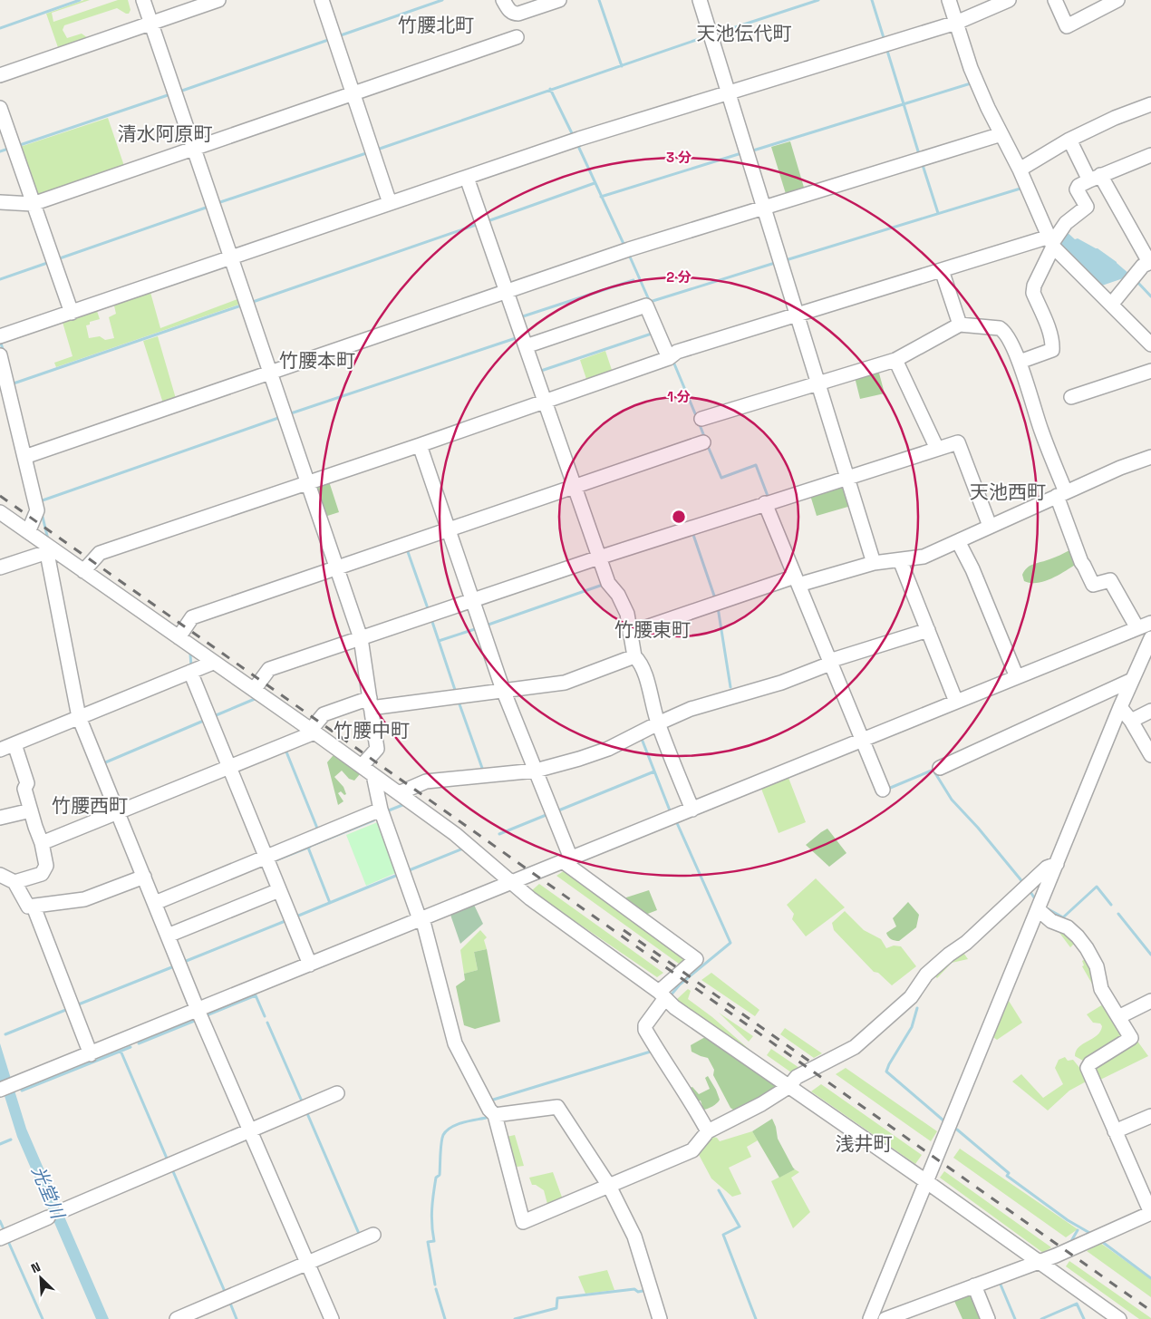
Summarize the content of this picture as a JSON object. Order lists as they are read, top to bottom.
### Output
{
  "districts": [
    "竹腰北町",
    "天池伝代町",
    "清水阿原町",
    "竹腰本町",
    "天池西町",
    "竹腰東町",
    "竹腰中町",
    "竹腰西町",
    "浅井町"
  ],
  "water": ["光堂川"],
  "north": "top left",
  "rings": ["3 分", "2 分", "1 分"]
}
